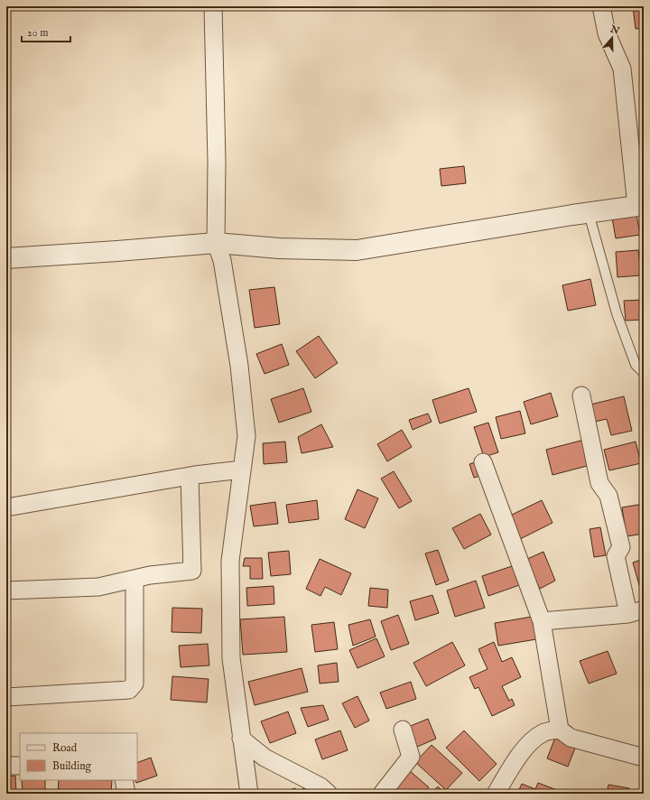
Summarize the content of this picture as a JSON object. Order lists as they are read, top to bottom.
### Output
{
  "legend": ["Road", "Building"],
  "scale_bar": "20 m",
  "north": "top"
}
